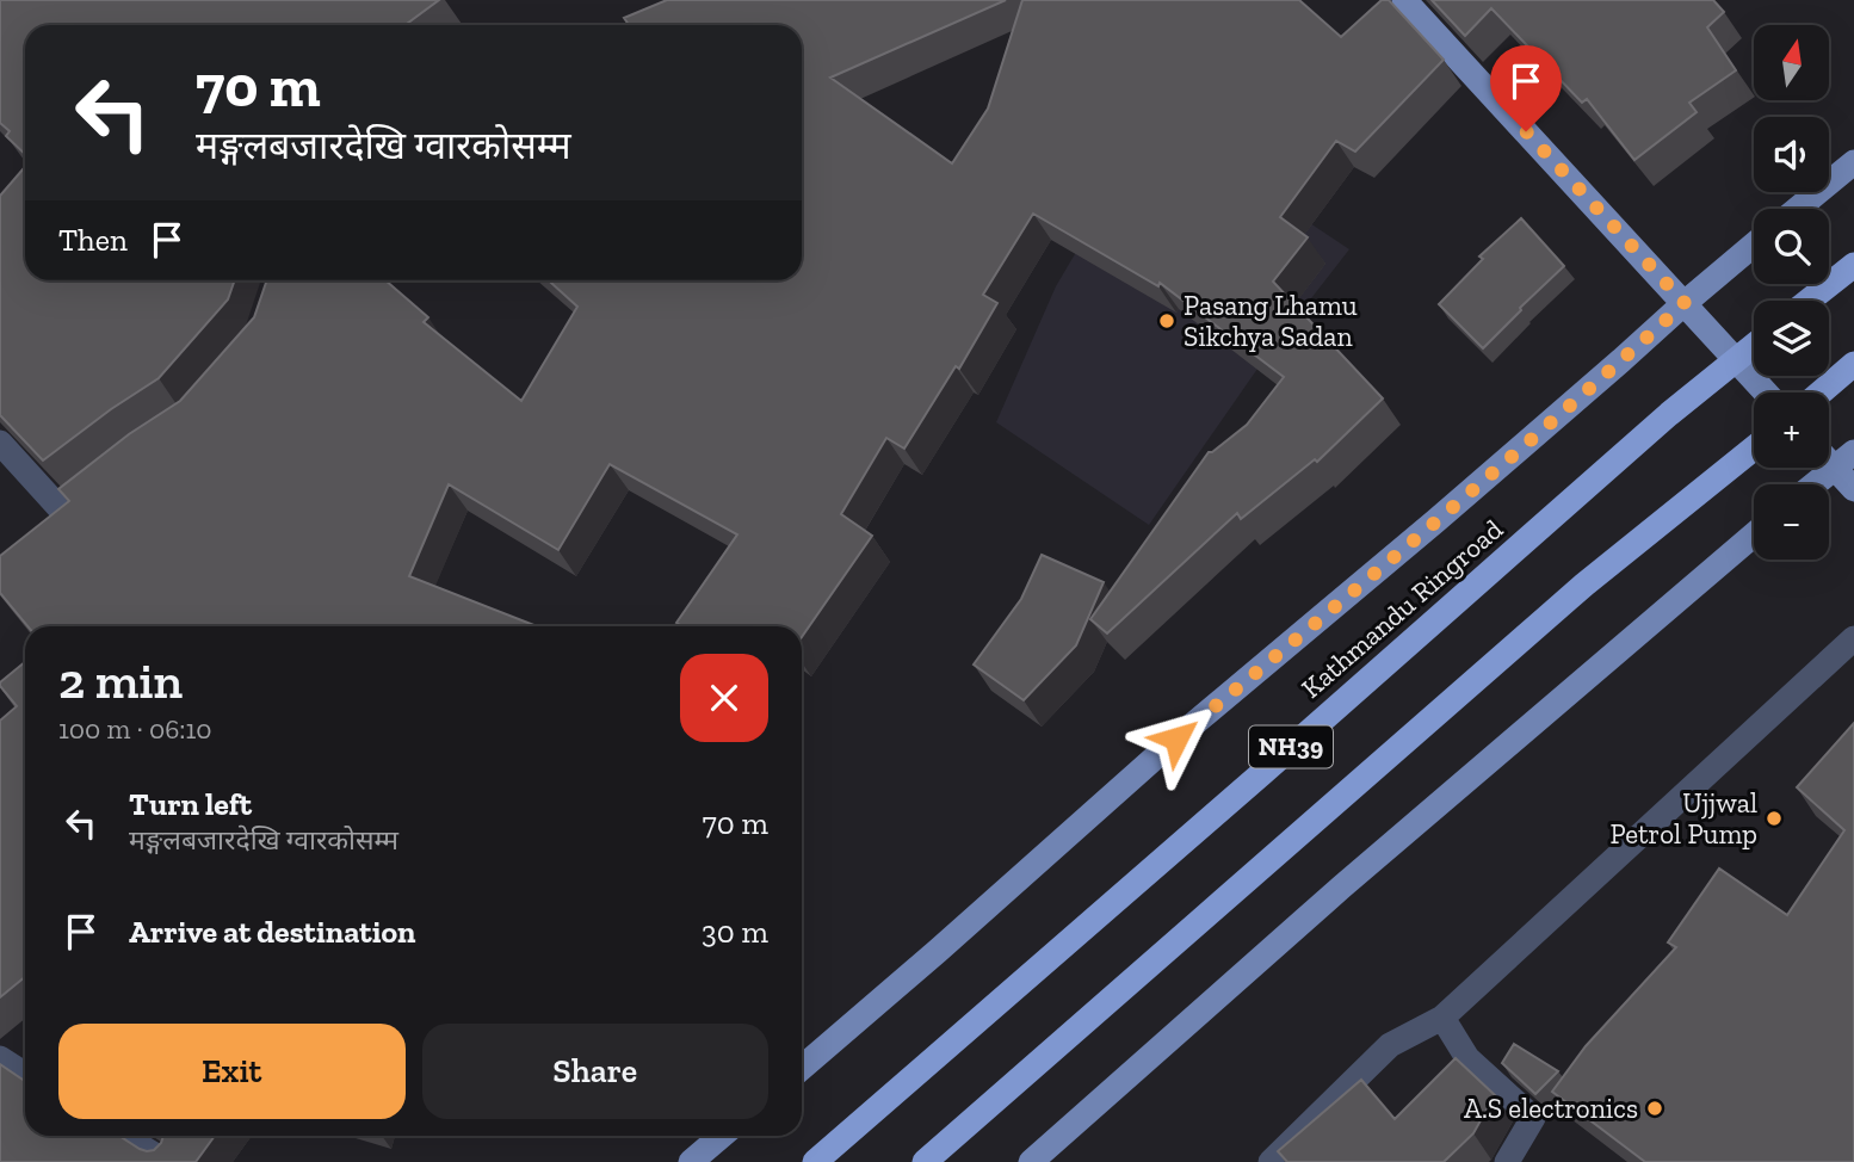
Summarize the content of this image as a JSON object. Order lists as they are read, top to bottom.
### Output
{
  "streets": {
    "highway": ["Kathmandu Ringroad", "NH39"]
  },
  "places": ["Pasang Lhamu Sikchya Sadan", "Ujjwal Petrol Pump", "A.S electronics"],
  "north": "top",
  "page": {
    "map_buttons": ["+", "−"],
    "turn": ["70 m", "मङ्गलबजारदेखि ग्वारकोसम्म"],
    "then": "Then",
    "heading": ["2 min", "100 m · 06:10"],
    "list": [
      {
        "name": "Turn left",
        "note": "मङ्गलबजारदेखि ग्वारकोसम्म",
        "value": "70 m"
      },
      {
        "name": "Arrive at destination",
        "value": "30 m"
      }
    ],
    "buttons": ["Exit", "Share"]
  }
}
